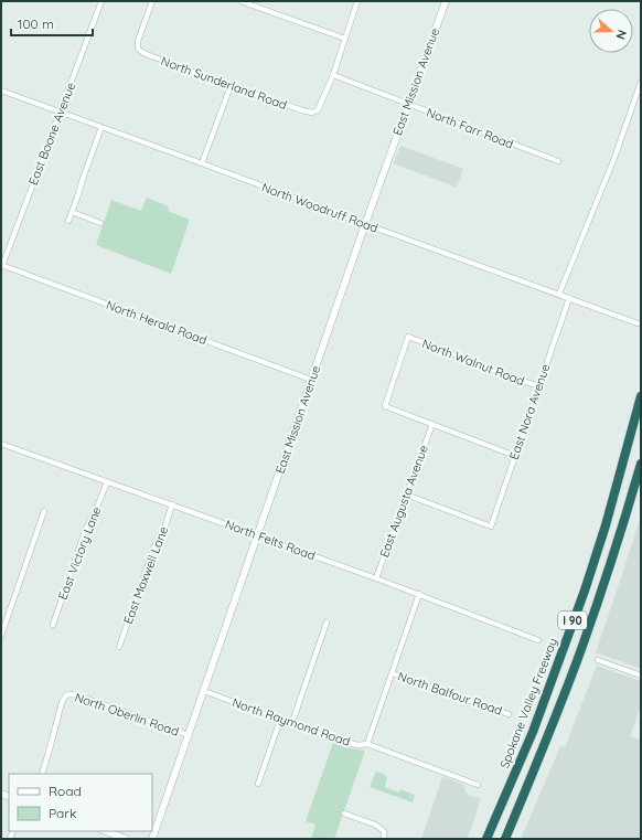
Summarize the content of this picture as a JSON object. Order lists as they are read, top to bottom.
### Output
{
  "streets": {
    "highway": ["I 90", "Spokane Valley Freeway"],
    "street": [
      "East Mission Avenue",
      "North Sunderland Road",
      "North Farr Road",
      "East Boone Avenue",
      "North Woodruff Road",
      "North Herald Road",
      "North Walnut Road",
      "East Nora Avenue",
      "East Augusta Avenue",
      "North Felts Road",
      "East Victory Lane",
      "East Maxwell Lane",
      "North Balfour Road",
      "North Oberlin Road",
      "North Raymond Road"
    ]
  },
  "crossings": [
    ["East Mission Avenue", "North Farr Road"],
    ["East Mission Avenue", "North Woodruff Road"],
    ["East Mission Avenue", "North Herald Road"],
    ["East Mission Avenue", "North Felts Road"],
    ["East Mission Avenue", "North Oberlin Road"],
    ["East Mission Avenue", "North Raymond Road"],
    ["North Sunderland Road", "North Farr Road"],
    ["East Boone Avenue", "North Woodruff Road"],
    ["East Boone Avenue", "North Herald Road"],
    ["North Woodruff Road", "East Nora Avenue"],
    ["North Walnut Road", "East Nora Avenue"],
    ["North Walnut Road", "East Augusta Avenue"],
    ["East Nora Avenue", "East Augusta Avenue"],
    ["East Augusta Avenue", "North Felts Road"],
    ["North Felts Road", "East Victory Lane"],
    ["North Felts Road", "East Maxwell Lane"]
  ],
  "legend": ["Road", "Park"],
  "scale_bar": "100 m",
  "north": "right"
}
